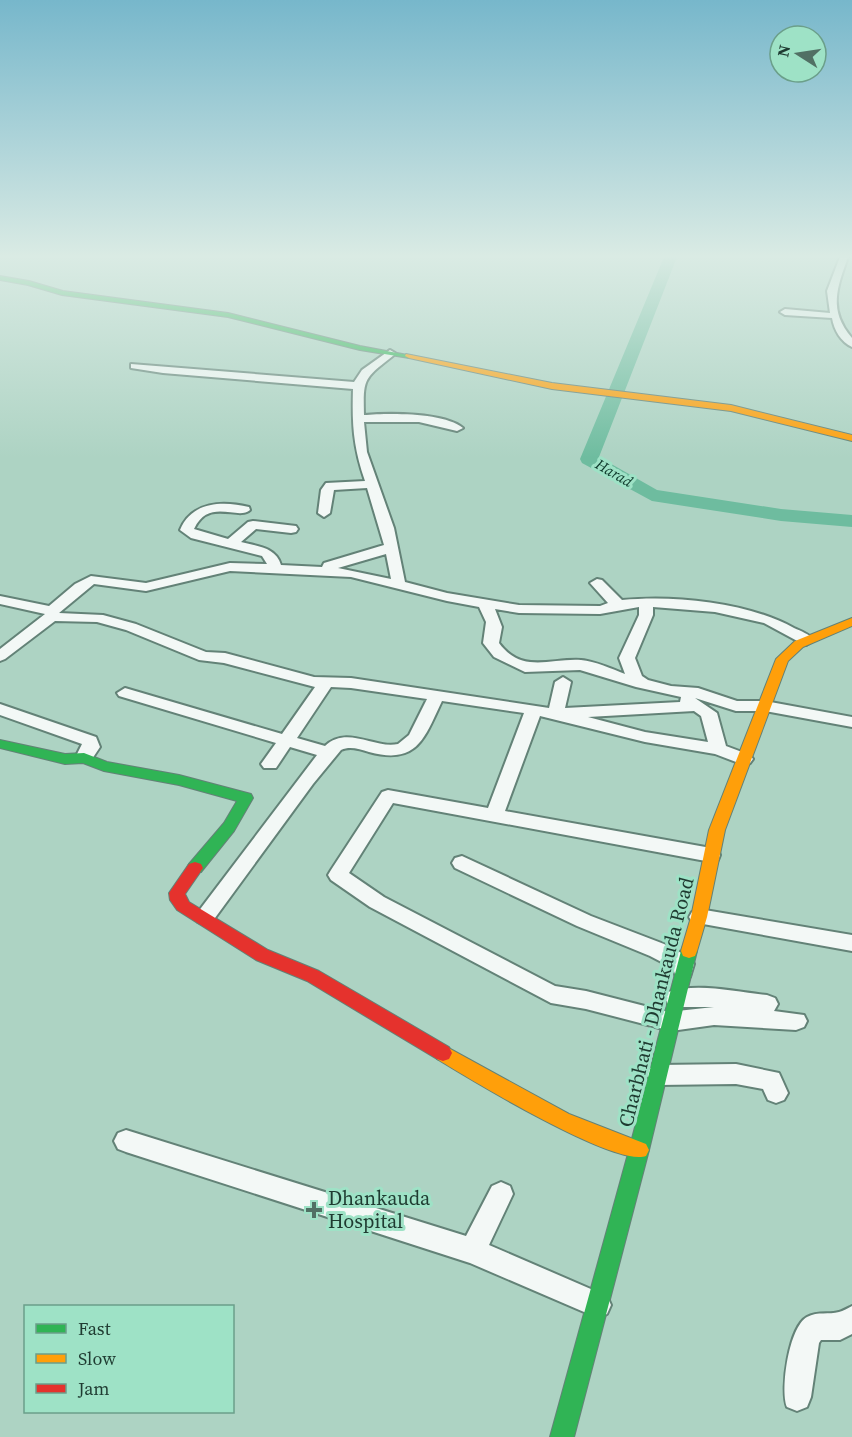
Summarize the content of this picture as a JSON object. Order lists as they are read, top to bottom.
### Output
{
  "streets": {
    "street": ["Charbhati - Dhankauda Road"]
  },
  "water": ["Harad"],
  "places": {
    "health": ["Dhankauda Hospital"]
  },
  "legend": ["Fast", "Slow", "Jam"],
  "north": "left"
}
